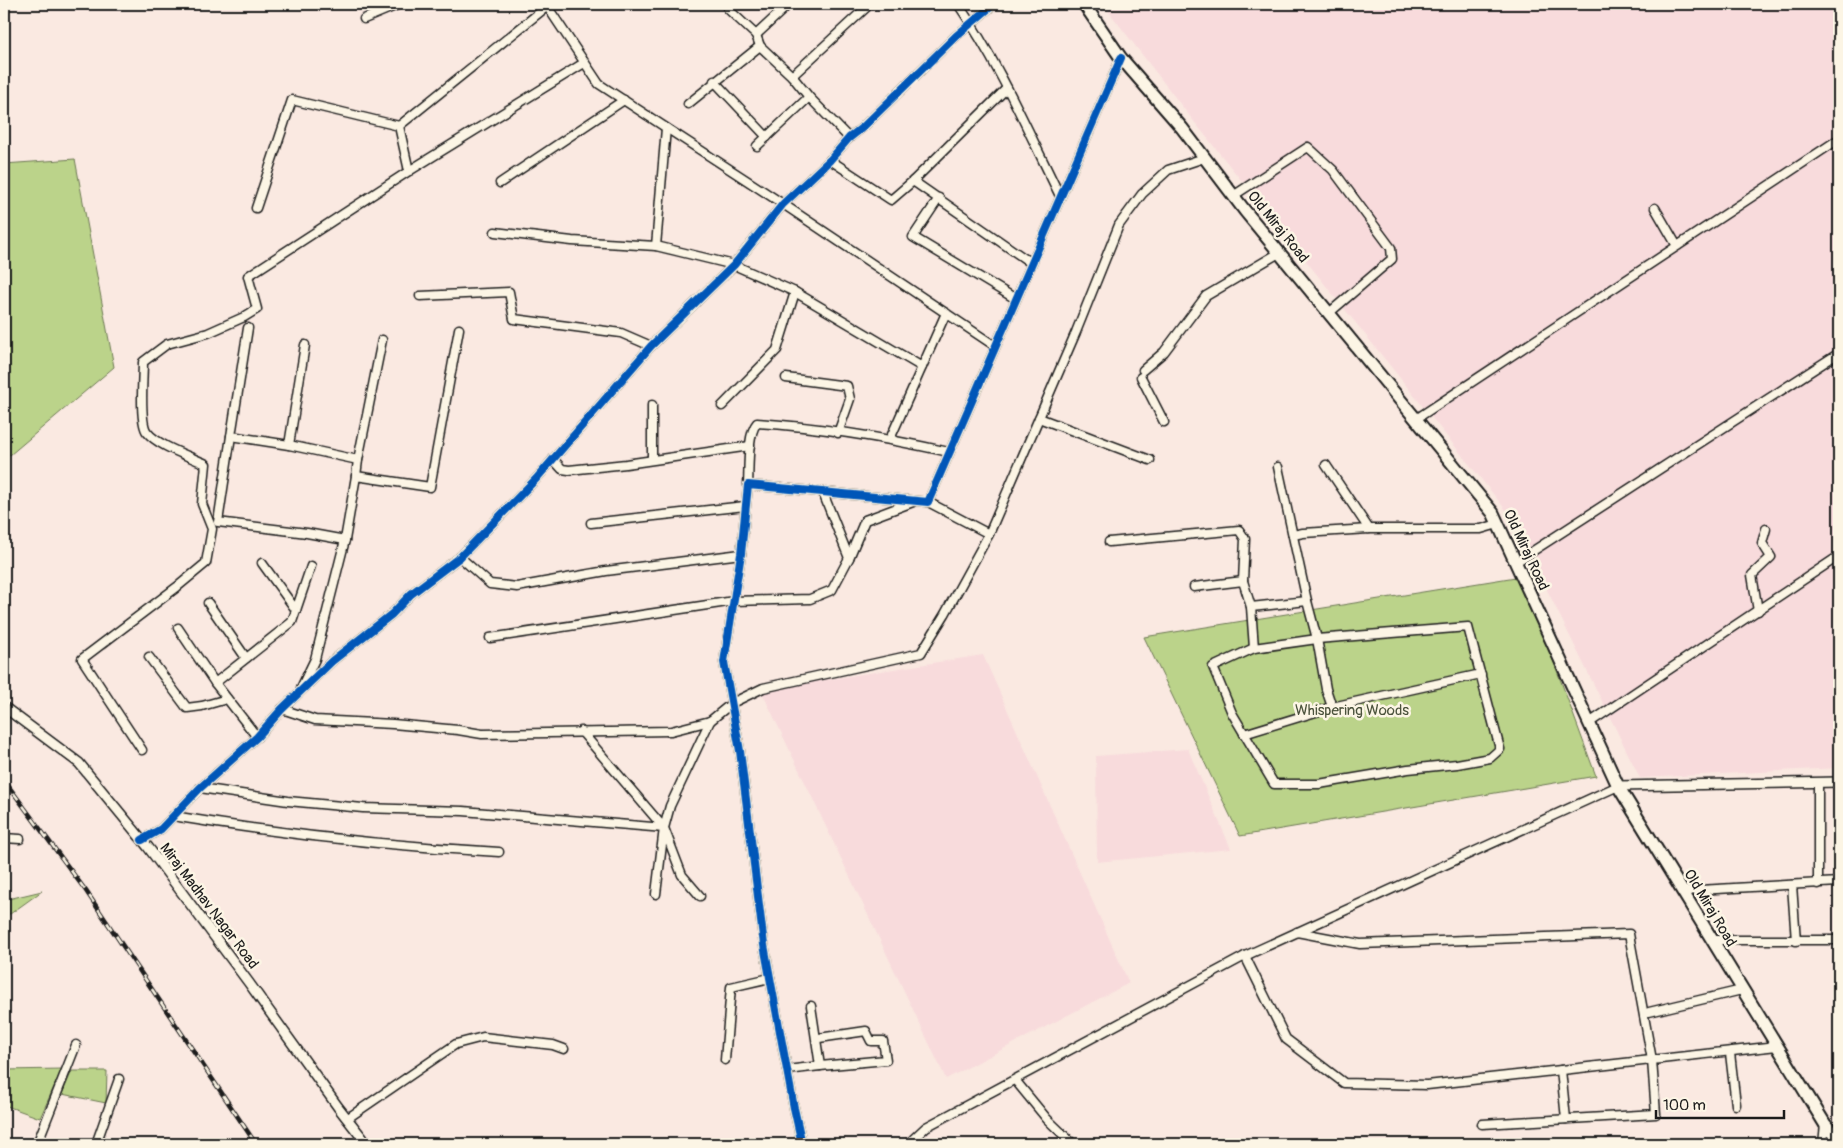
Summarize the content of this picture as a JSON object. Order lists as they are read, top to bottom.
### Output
{
  "streets": {
    "main road": ["Old Miraj Road"],
    "street": ["Miraj Madhav Nagar Road"]
  },
  "parks": ["Whispering Woods"],
  "scale_bar": "100 m"
}
